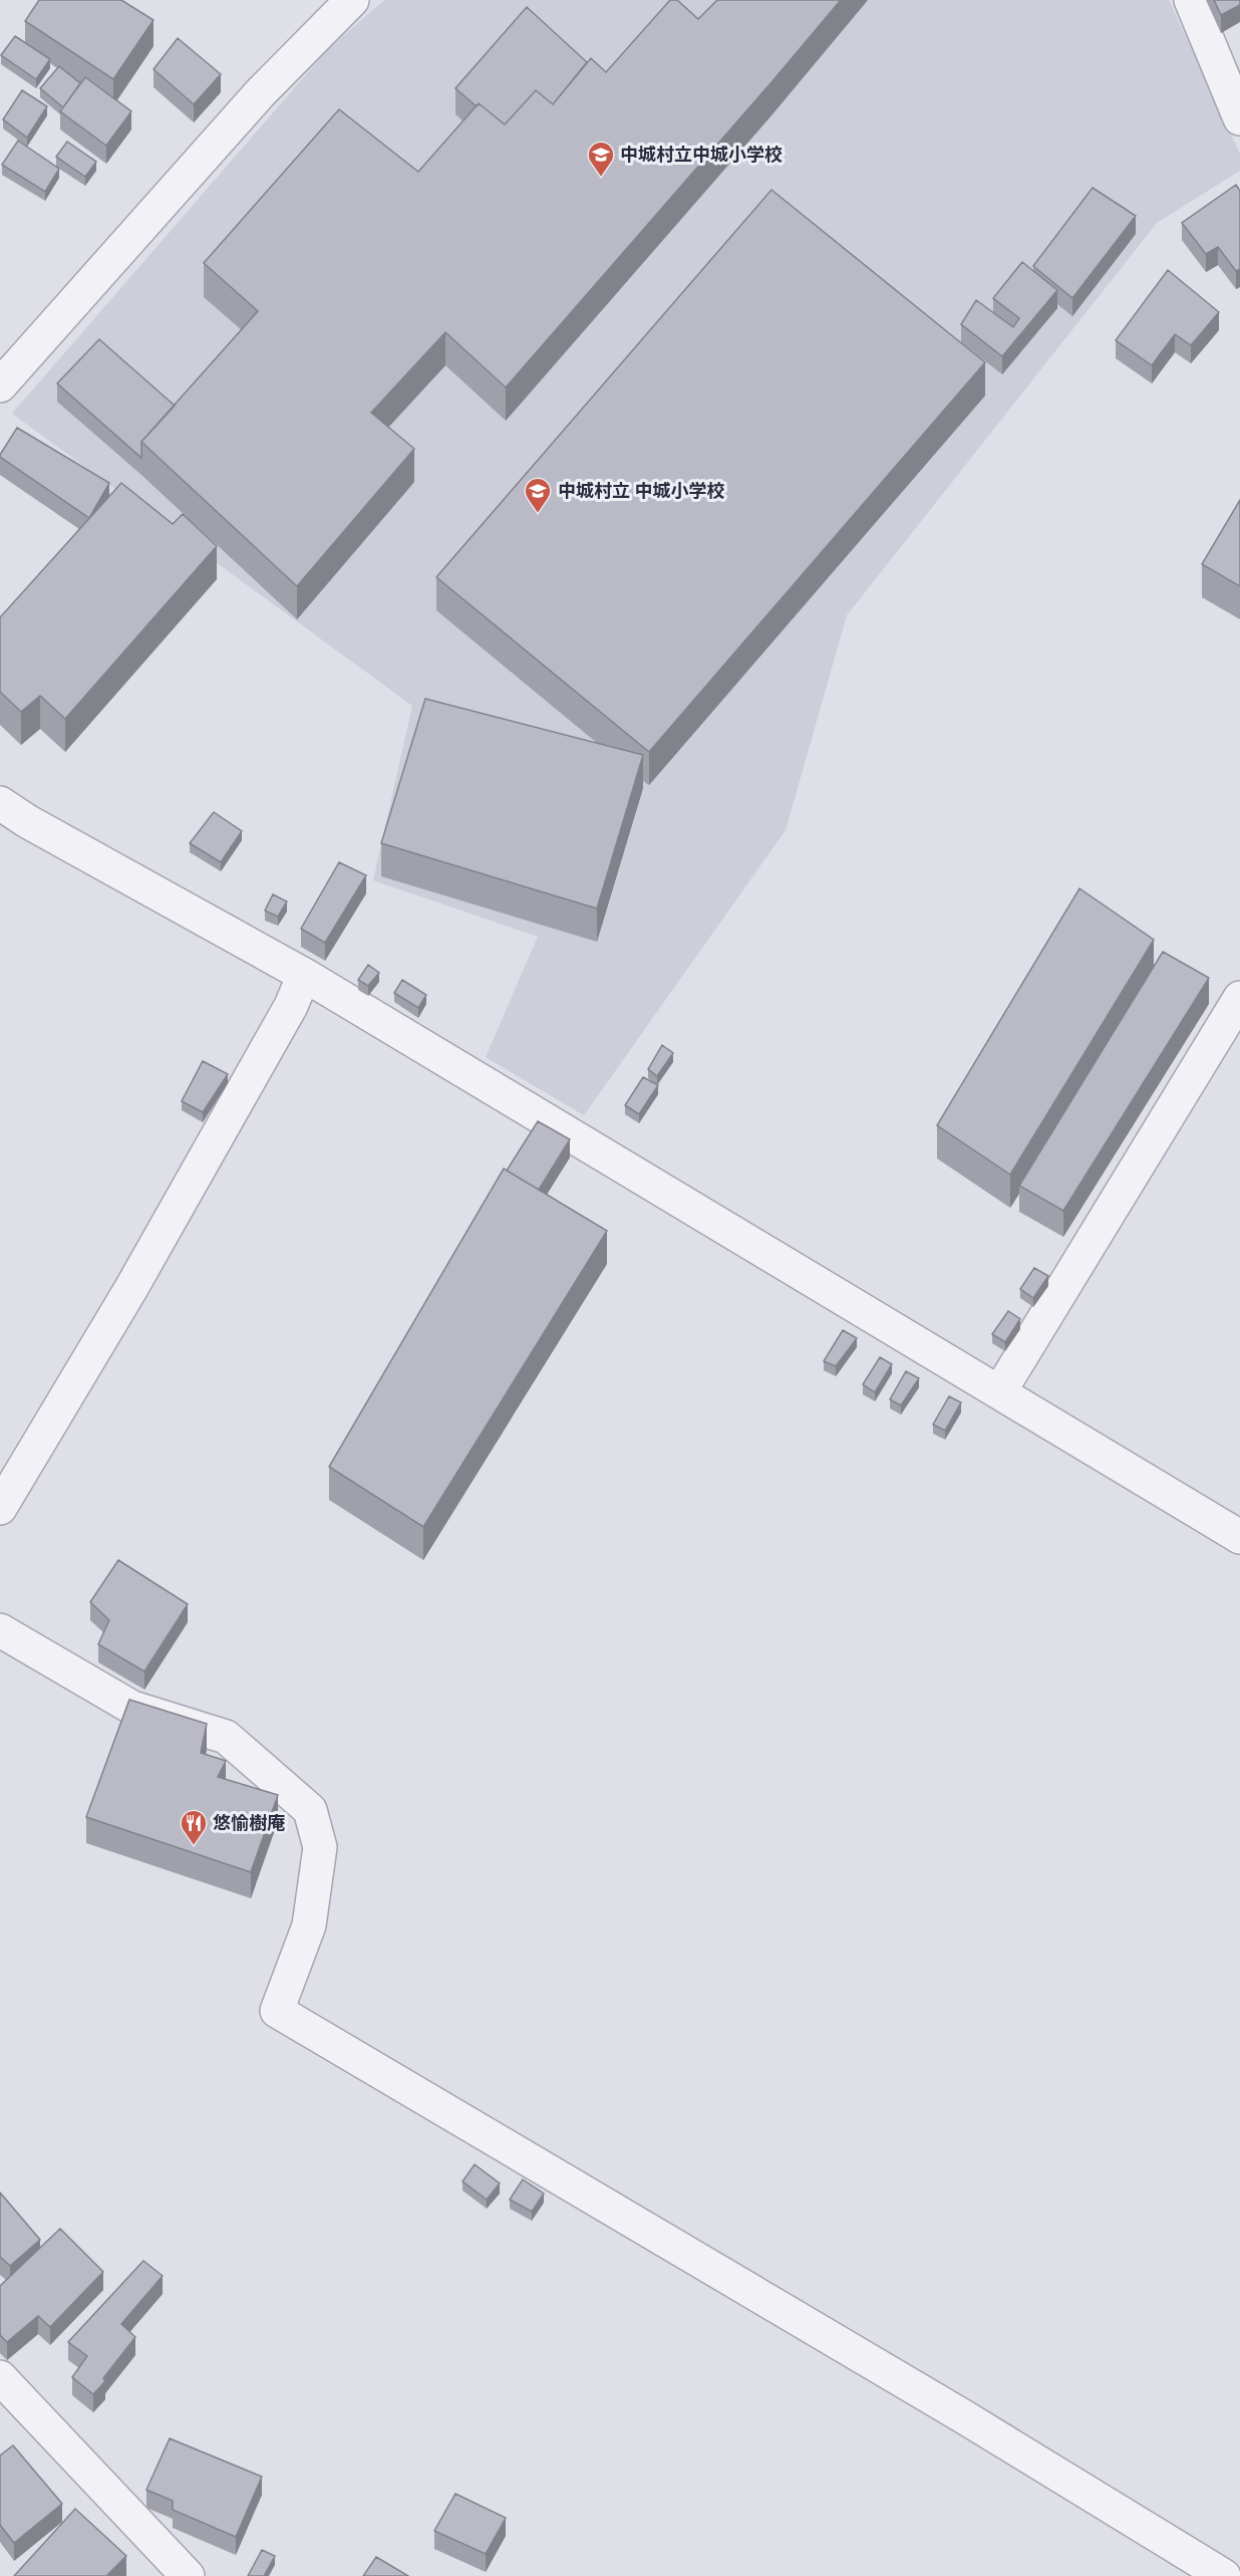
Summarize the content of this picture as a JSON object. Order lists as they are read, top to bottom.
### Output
{
  "places": {
    "school or university": ["中城村立中城小学校", "中城村立 中城小学校"],
    "restaurant": ["悠愉樹庵"]
  }
}
